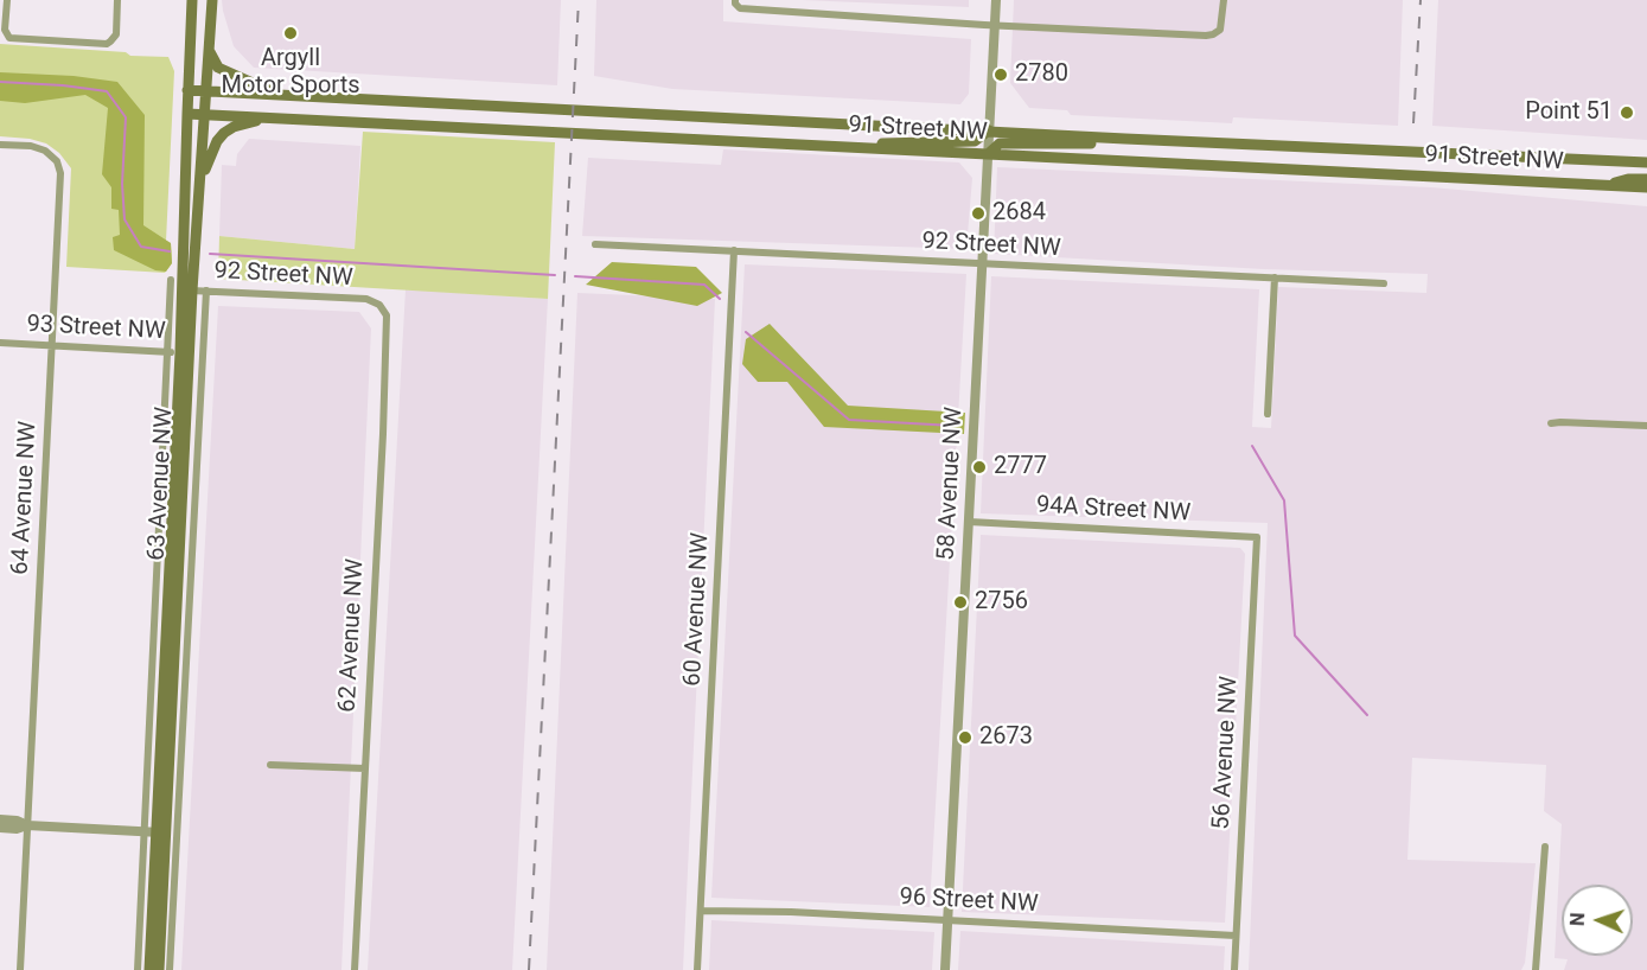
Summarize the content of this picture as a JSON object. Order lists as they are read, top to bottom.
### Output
{
  "streets": {
    "main road": ["91 Street NW", "63 Avenue NW"],
    "street": [
      "92 Street NW",
      "93 Street NW",
      "58 Avenue NW",
      "64 Avenue NW",
      "94A Street NW",
      "60 Avenue NW",
      "62 Avenue NW",
      "56 Avenue NW",
      "96 Street NW"
    ]
  },
  "crossings": [
    ["91 Street NW", "63 Avenue NW"],
    ["91 Street NW", "58 Avenue NW"],
    ["92 Street NW", "63 Avenue NW"],
    ["92 Street NW", "58 Avenue NW"],
    ["92 Street NW", "60 Avenue NW"],
    ["92 Street NW", "62 Avenue NW"],
    ["93 Street NW", "63 Avenue NW"],
    ["93 Street NW", "64 Avenue NW"],
    ["58 Avenue NW", "94A Street NW"],
    ["58 Avenue NW", "96 Street NW"],
    ["94A Street NW", "56 Avenue NW"],
    ["60 Avenue NW", "96 Street NW"],
    ["56 Avenue NW", "96 Street NW"]
  ],
  "places": [
    "Argyll Motor Sports",
    "2780",
    "Point 51",
    "2684",
    "2777",
    "2756",
    "2673"
  ],
  "north": "left"
}
